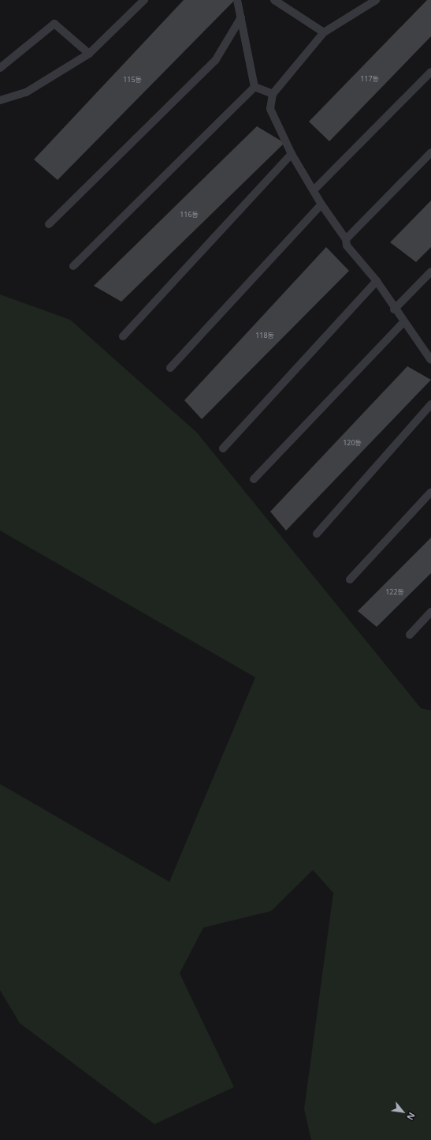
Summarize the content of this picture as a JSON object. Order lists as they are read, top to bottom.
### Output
{
  "house_numbers": [
    "117동",
    "115동",
    "116동",
    "118동",
    "120동",
    "122동"
  ],
  "north": "bottom right"
}
